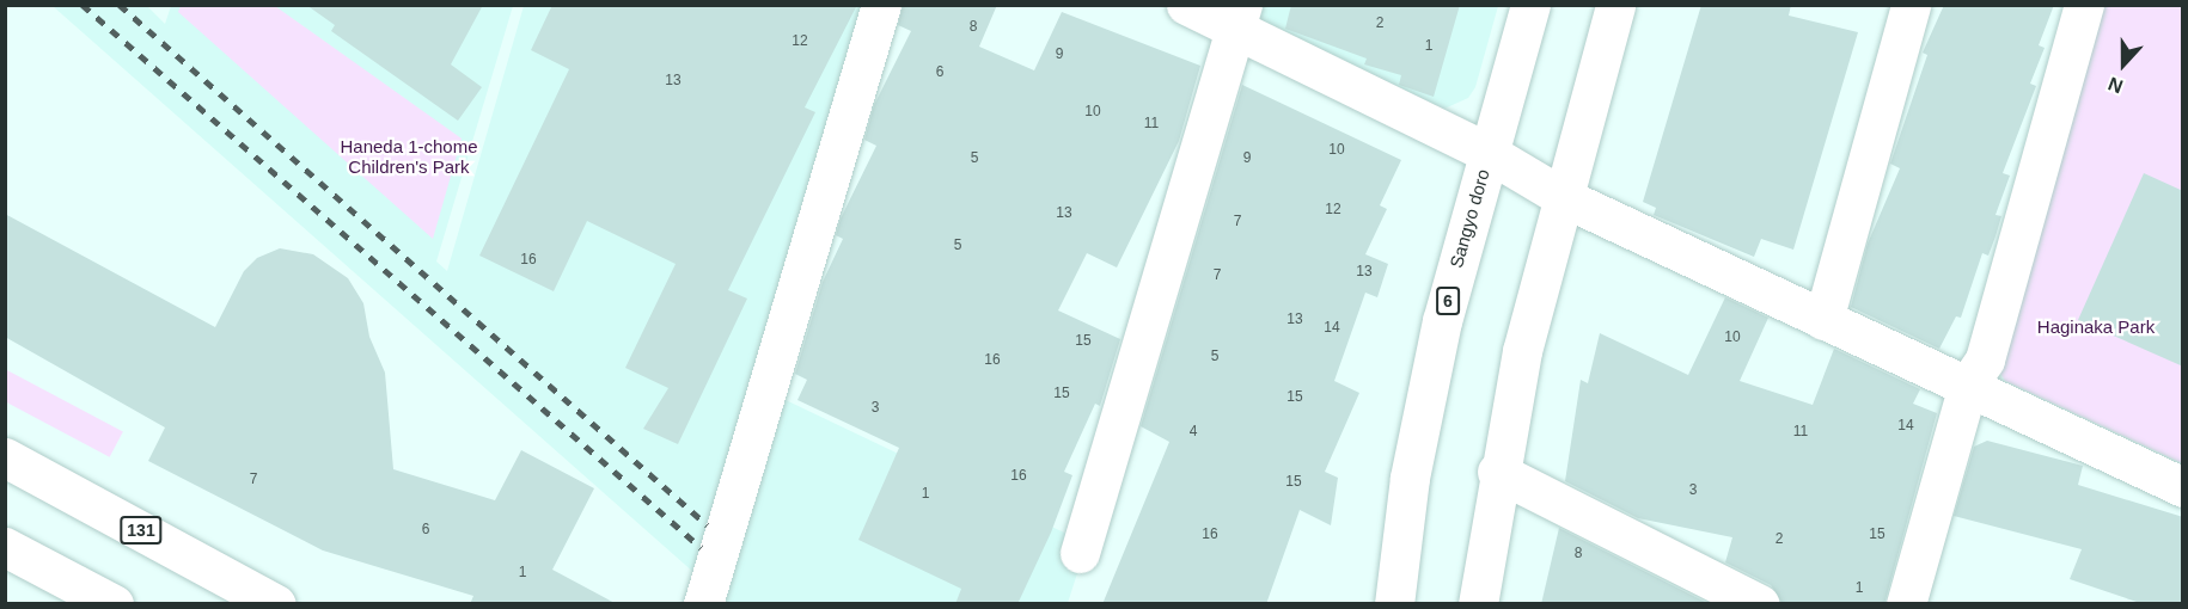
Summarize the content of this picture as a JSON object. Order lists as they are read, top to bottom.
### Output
{
  "streets": {
    "main road": ["Sangyo doro", "6", "131"]
  },
  "parks": ["Haneda 1-chome Children's Park", "Haginaka Park"],
  "house_numbers": [
    "2",
    "8",
    "12",
    "1",
    "9",
    "6",
    "13",
    "10",
    "11",
    "10",
    "5",
    "9",
    "12",
    "13",
    "7",
    "5",
    "16",
    "13",
    "7",
    "13",
    "14",
    "10",
    "15",
    "5",
    "16",
    "15",
    "15",
    "3",
    "14",
    "4",
    "11",
    "16",
    "7",
    "15",
    "3",
    "1",
    "6",
    "16",
    "15",
    "2",
    "8",
    "1",
    "1"
  ],
  "north": "bottom"
}
